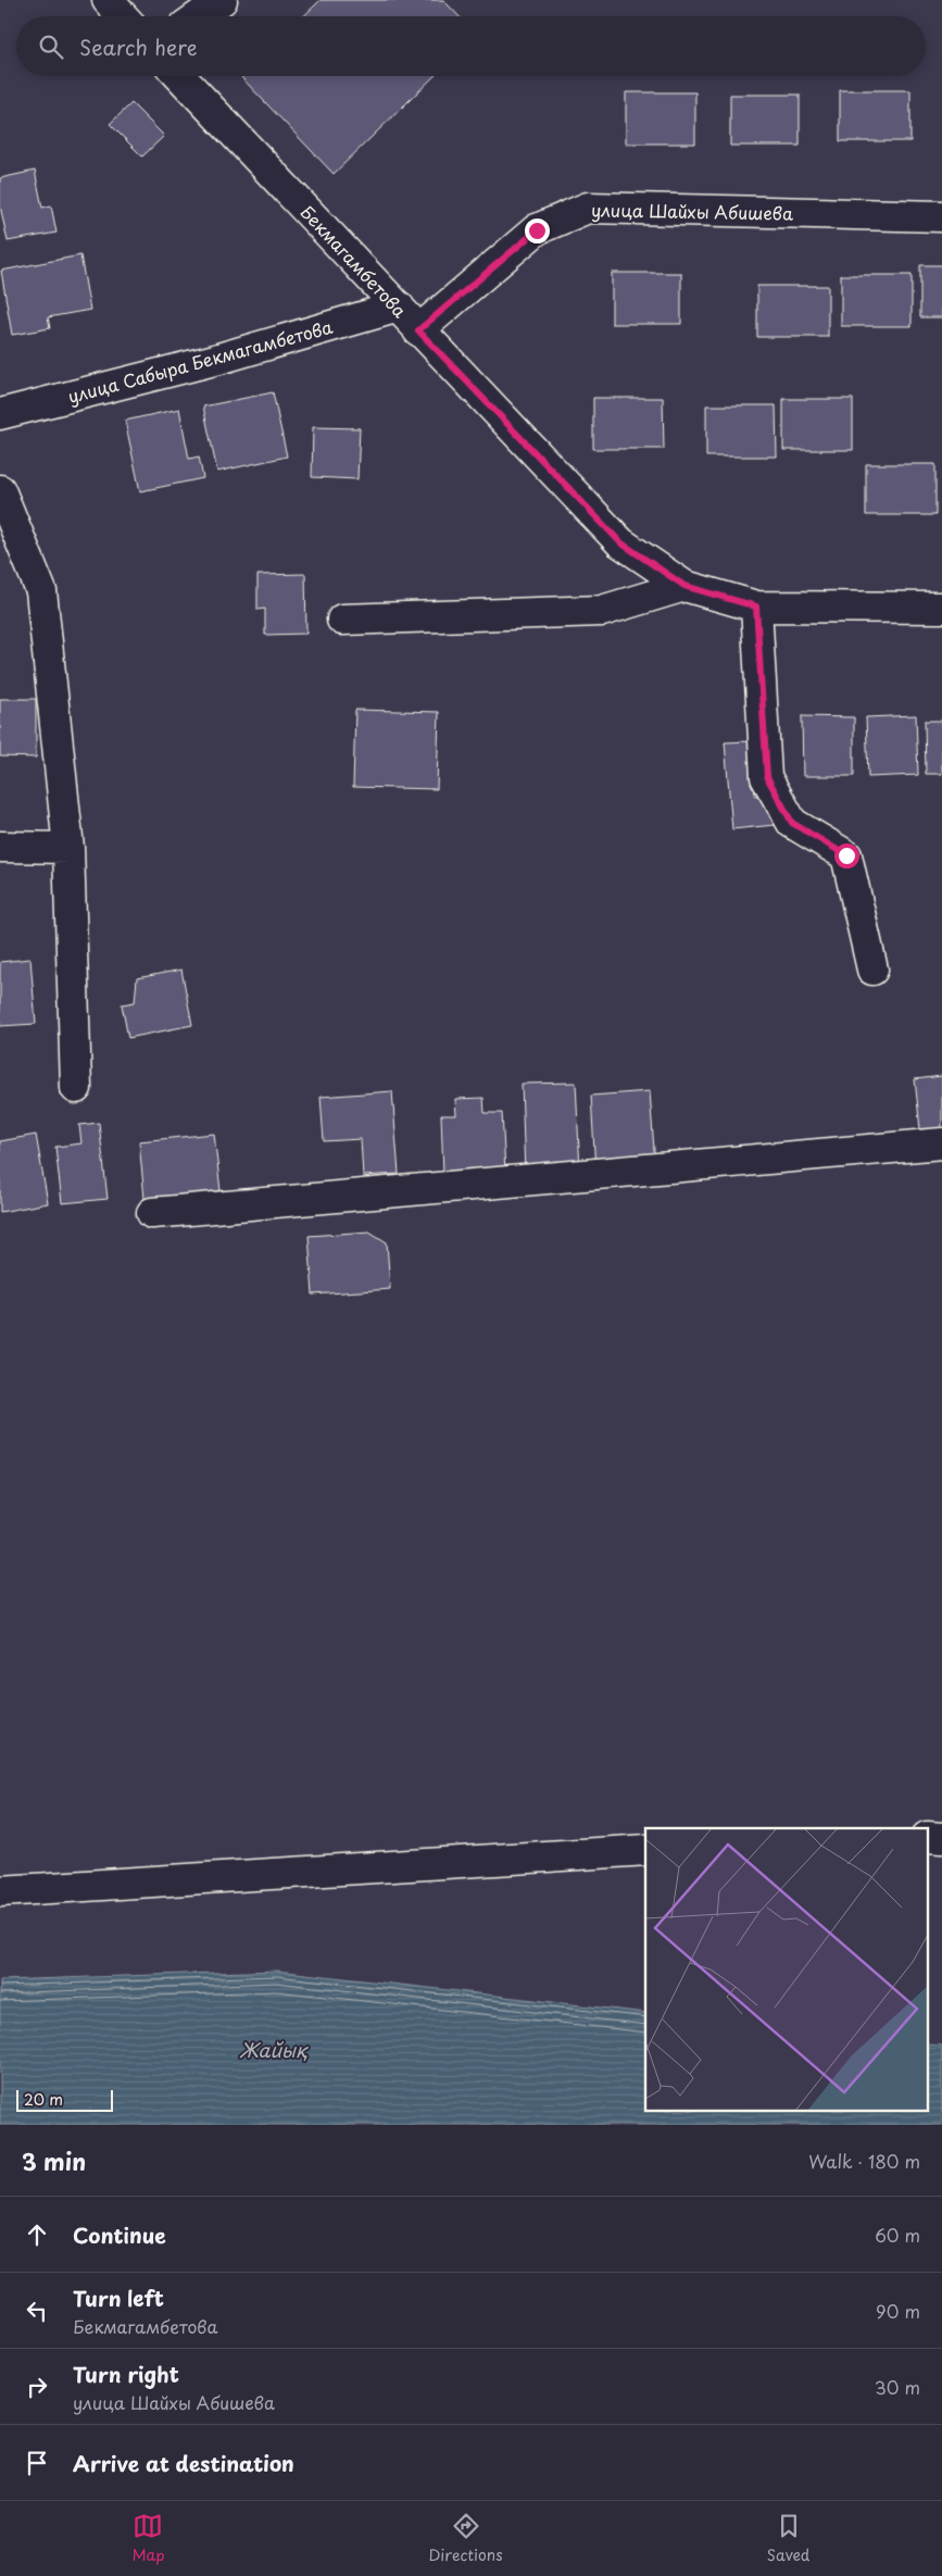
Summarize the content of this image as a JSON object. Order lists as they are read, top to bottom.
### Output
{
  "streets": {
    "street": ["улица Шайхы Абишева", "Бекмагамбетова", "улица Сабыра Бекмагамбетова"]
  },
  "crossings": [
    ["улица Шайхы Абишева", "Бекмагамбетова"],
    ["Бекмагамбетова", "улица Сабыра Бекмагамбетова"]
  ],
  "water": ["Жайық"],
  "scale_bar": "20 m",
  "page": {
    "search": "Search here",
    "scale": "20 m",
    "heading": ["3 min", "Walk · 180 m"],
    "list": [
      ["Continue", "60 m"],
      ["Turn left", "Бекмагамбетова", "90 m"],
      ["Turn right", "улица Шайхы Абишева", "30 m"],
      "Arrive at destination"
    ],
    "nav": ["Map", "Directions", "Saved"]
  }
}
